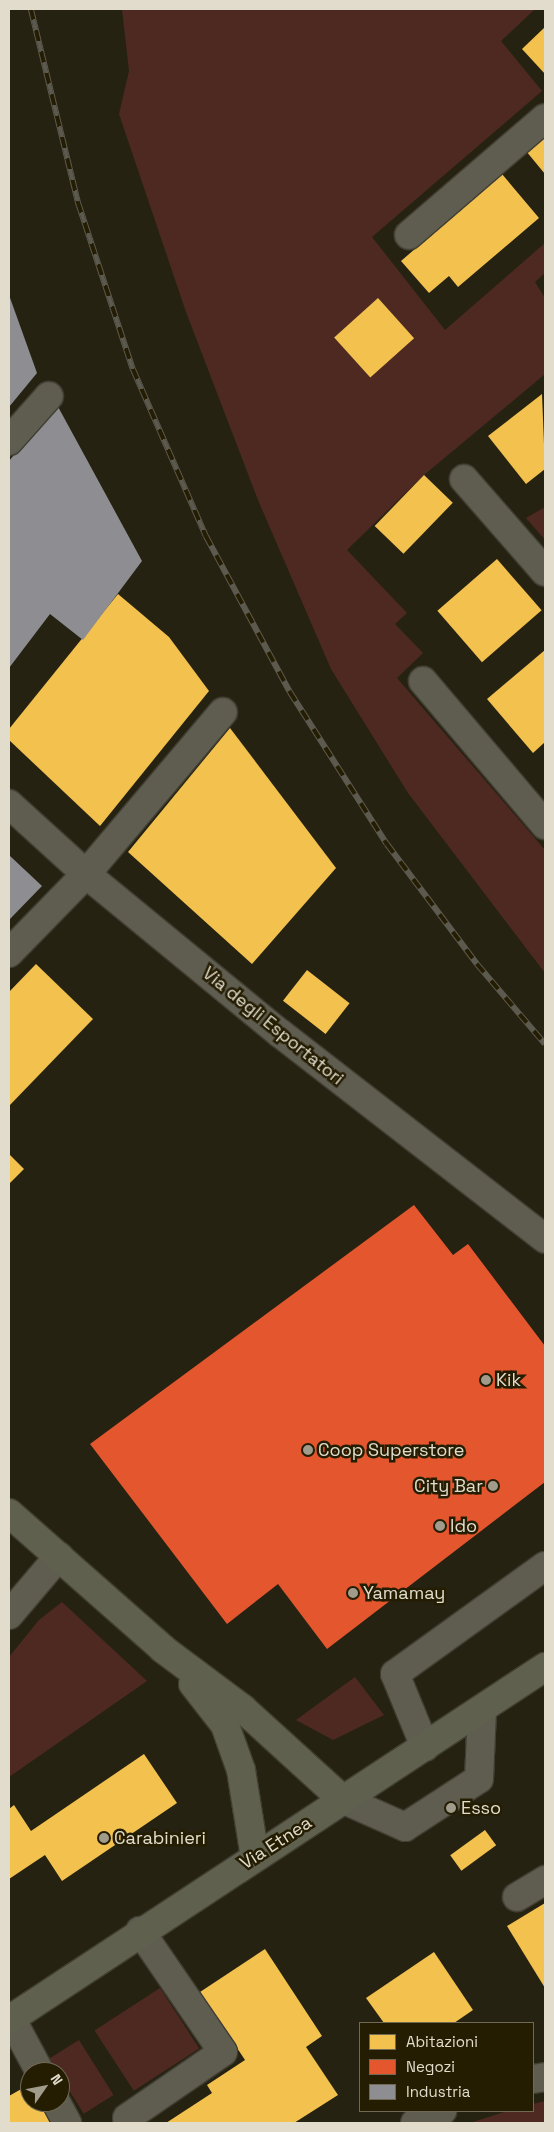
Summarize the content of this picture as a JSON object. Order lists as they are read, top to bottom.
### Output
{
  "streets": {
    "main road": ["Via Etnea"],
    "street": ["Via degli Esportatori"]
  },
  "places": [
    "Kik",
    "Coop Superstore",
    "City Bar",
    "Ido",
    "Yamamay",
    "Esso",
    "Carabinieri"
  ],
  "legend": ["Abitazioni", "Negozi", "Industria"],
  "north": "top right"
}
